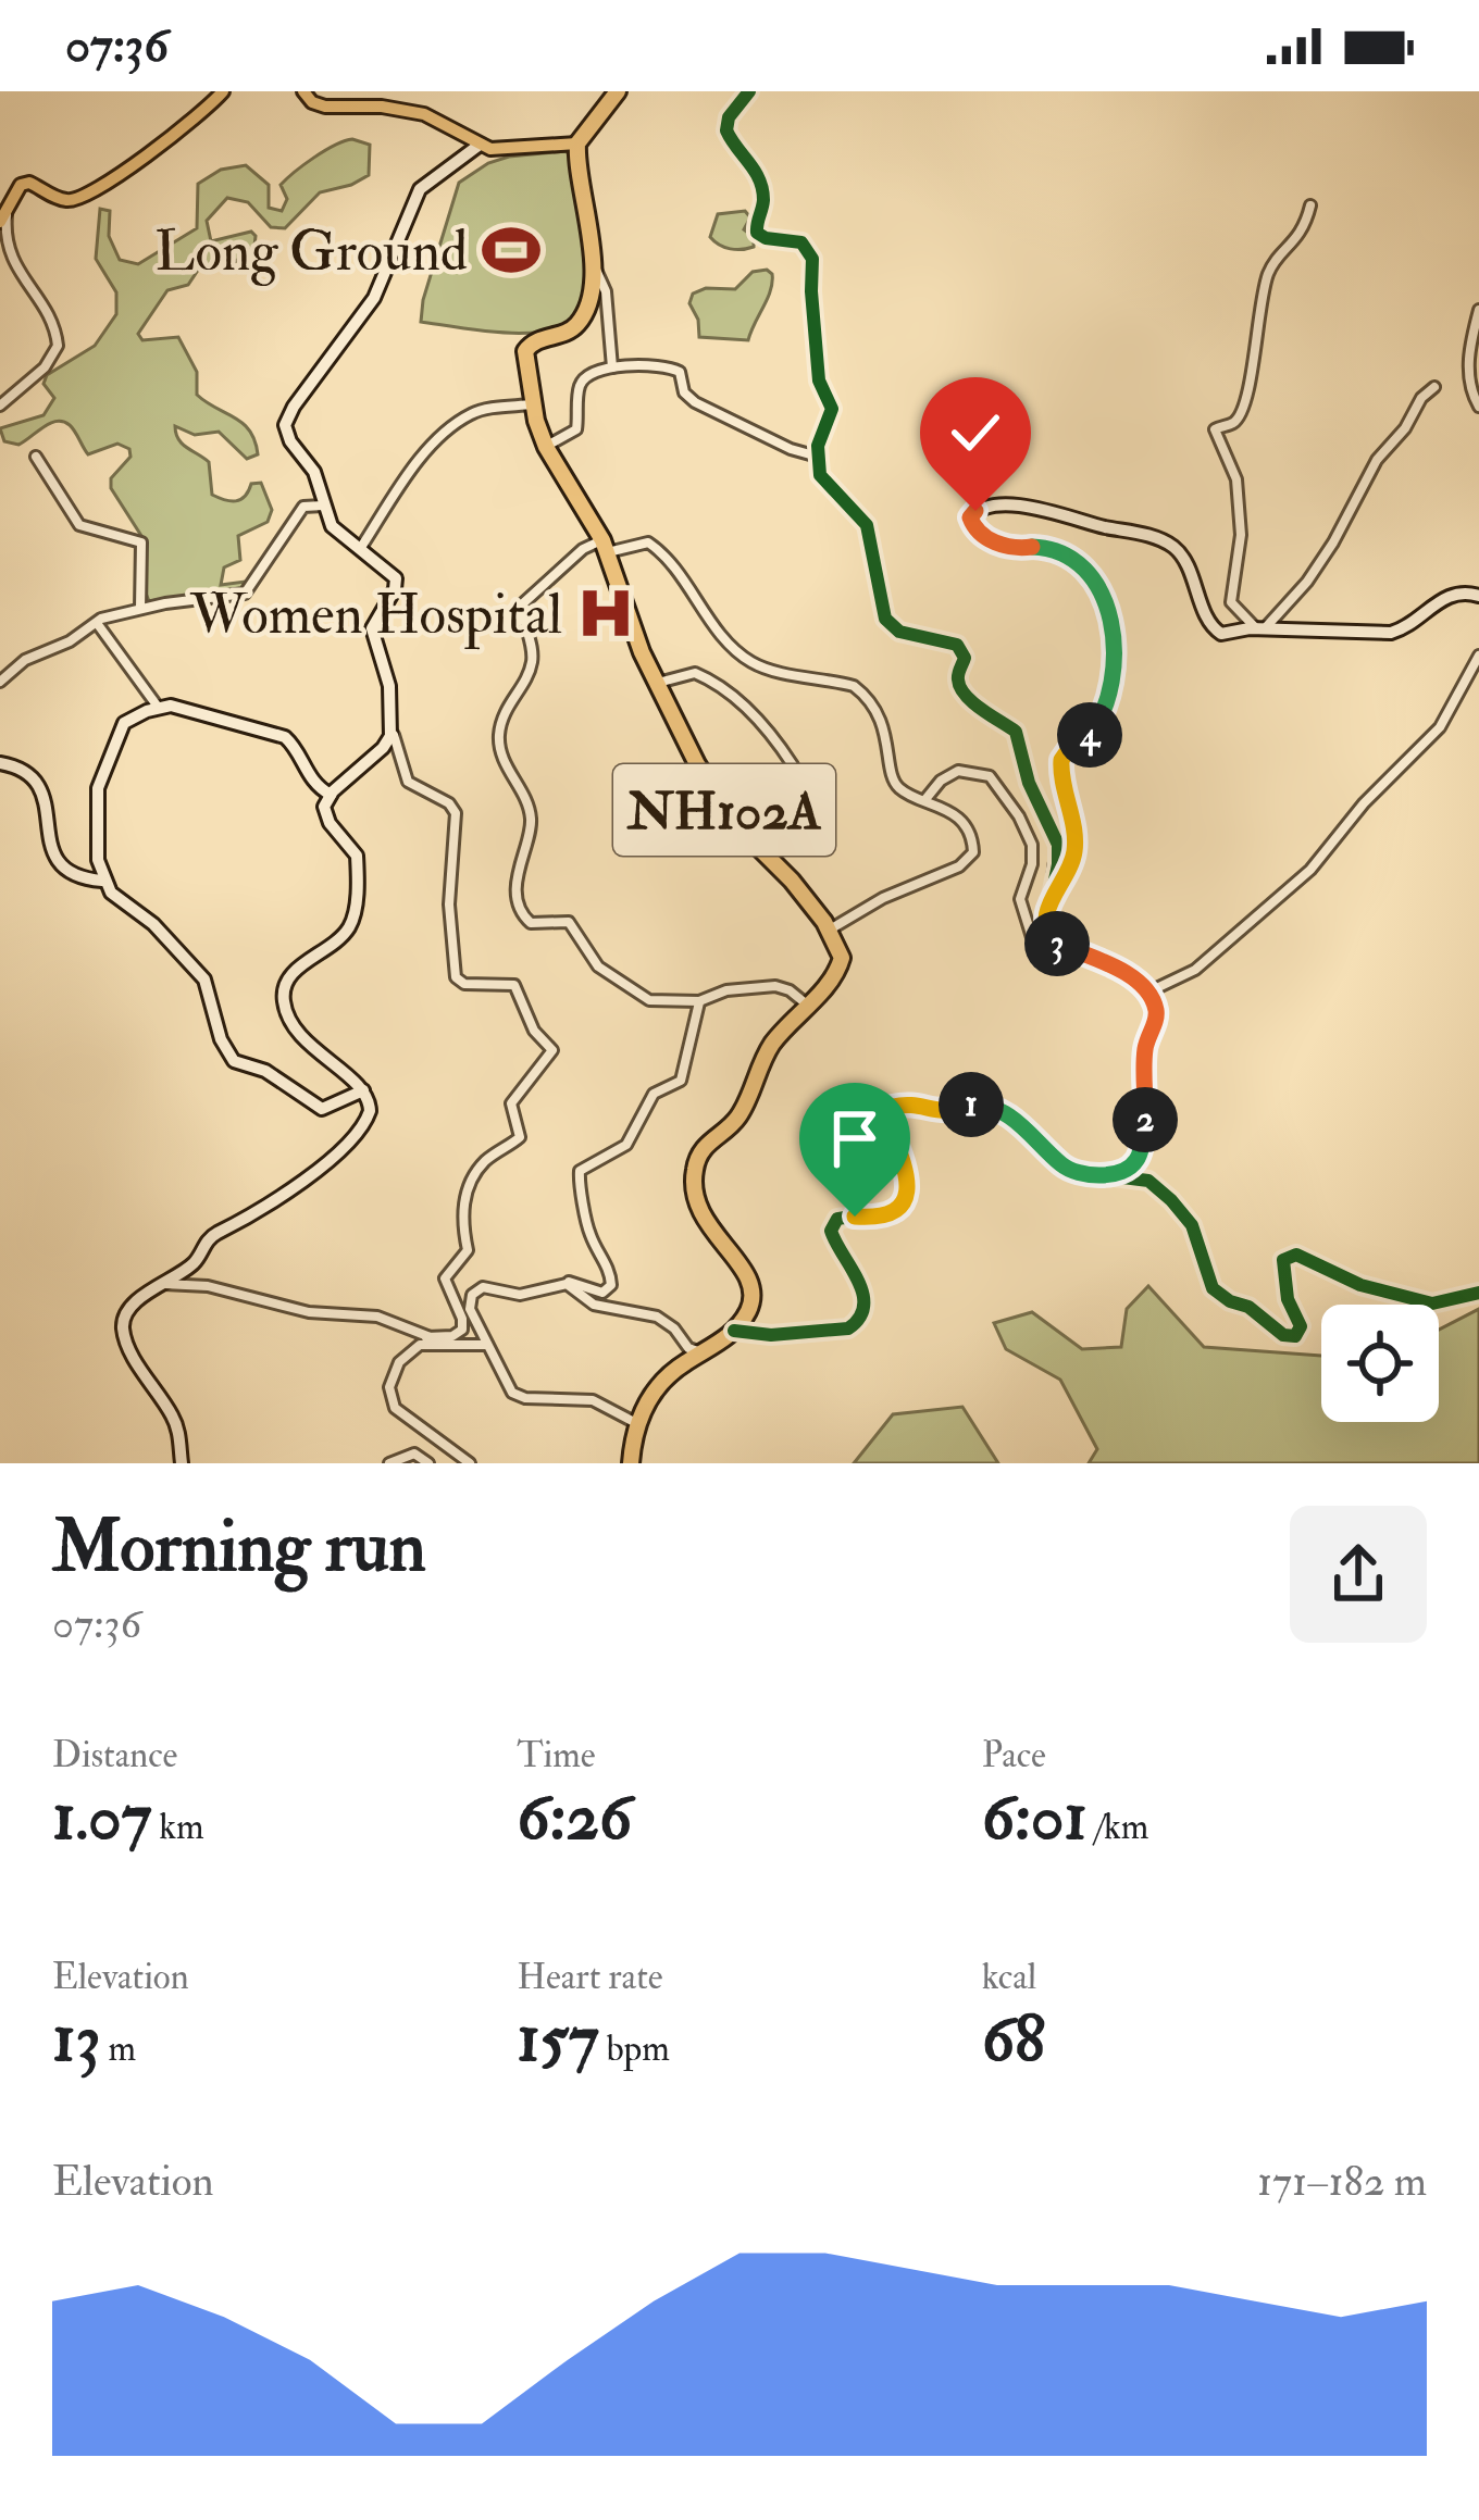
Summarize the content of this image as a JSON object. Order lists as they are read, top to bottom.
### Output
{
  "streets": {
    "highway": ["NH102A"]
  },
  "places": {
    "sports": ["Long Ground"],
    "hospital": ["Women Hospital"]
  },
  "page": {
    "status": "07:36",
    "pins": [
      "4",
      "3",
      "1",
      "2"
    ],
    "heading": ["Morning run", "07:36"],
    "stats": [
      ["Distance", "1.07 km"],
      ["Time", "6:26"],
      ["Pace", "6:01 /km"],
      ["Elevation", "13 m"],
      ["Heart rate", "157 bpm"],
      ["kcal", "68"]
    ],
    "chart": ["Elevation", "171–182 m"]
  }
}
